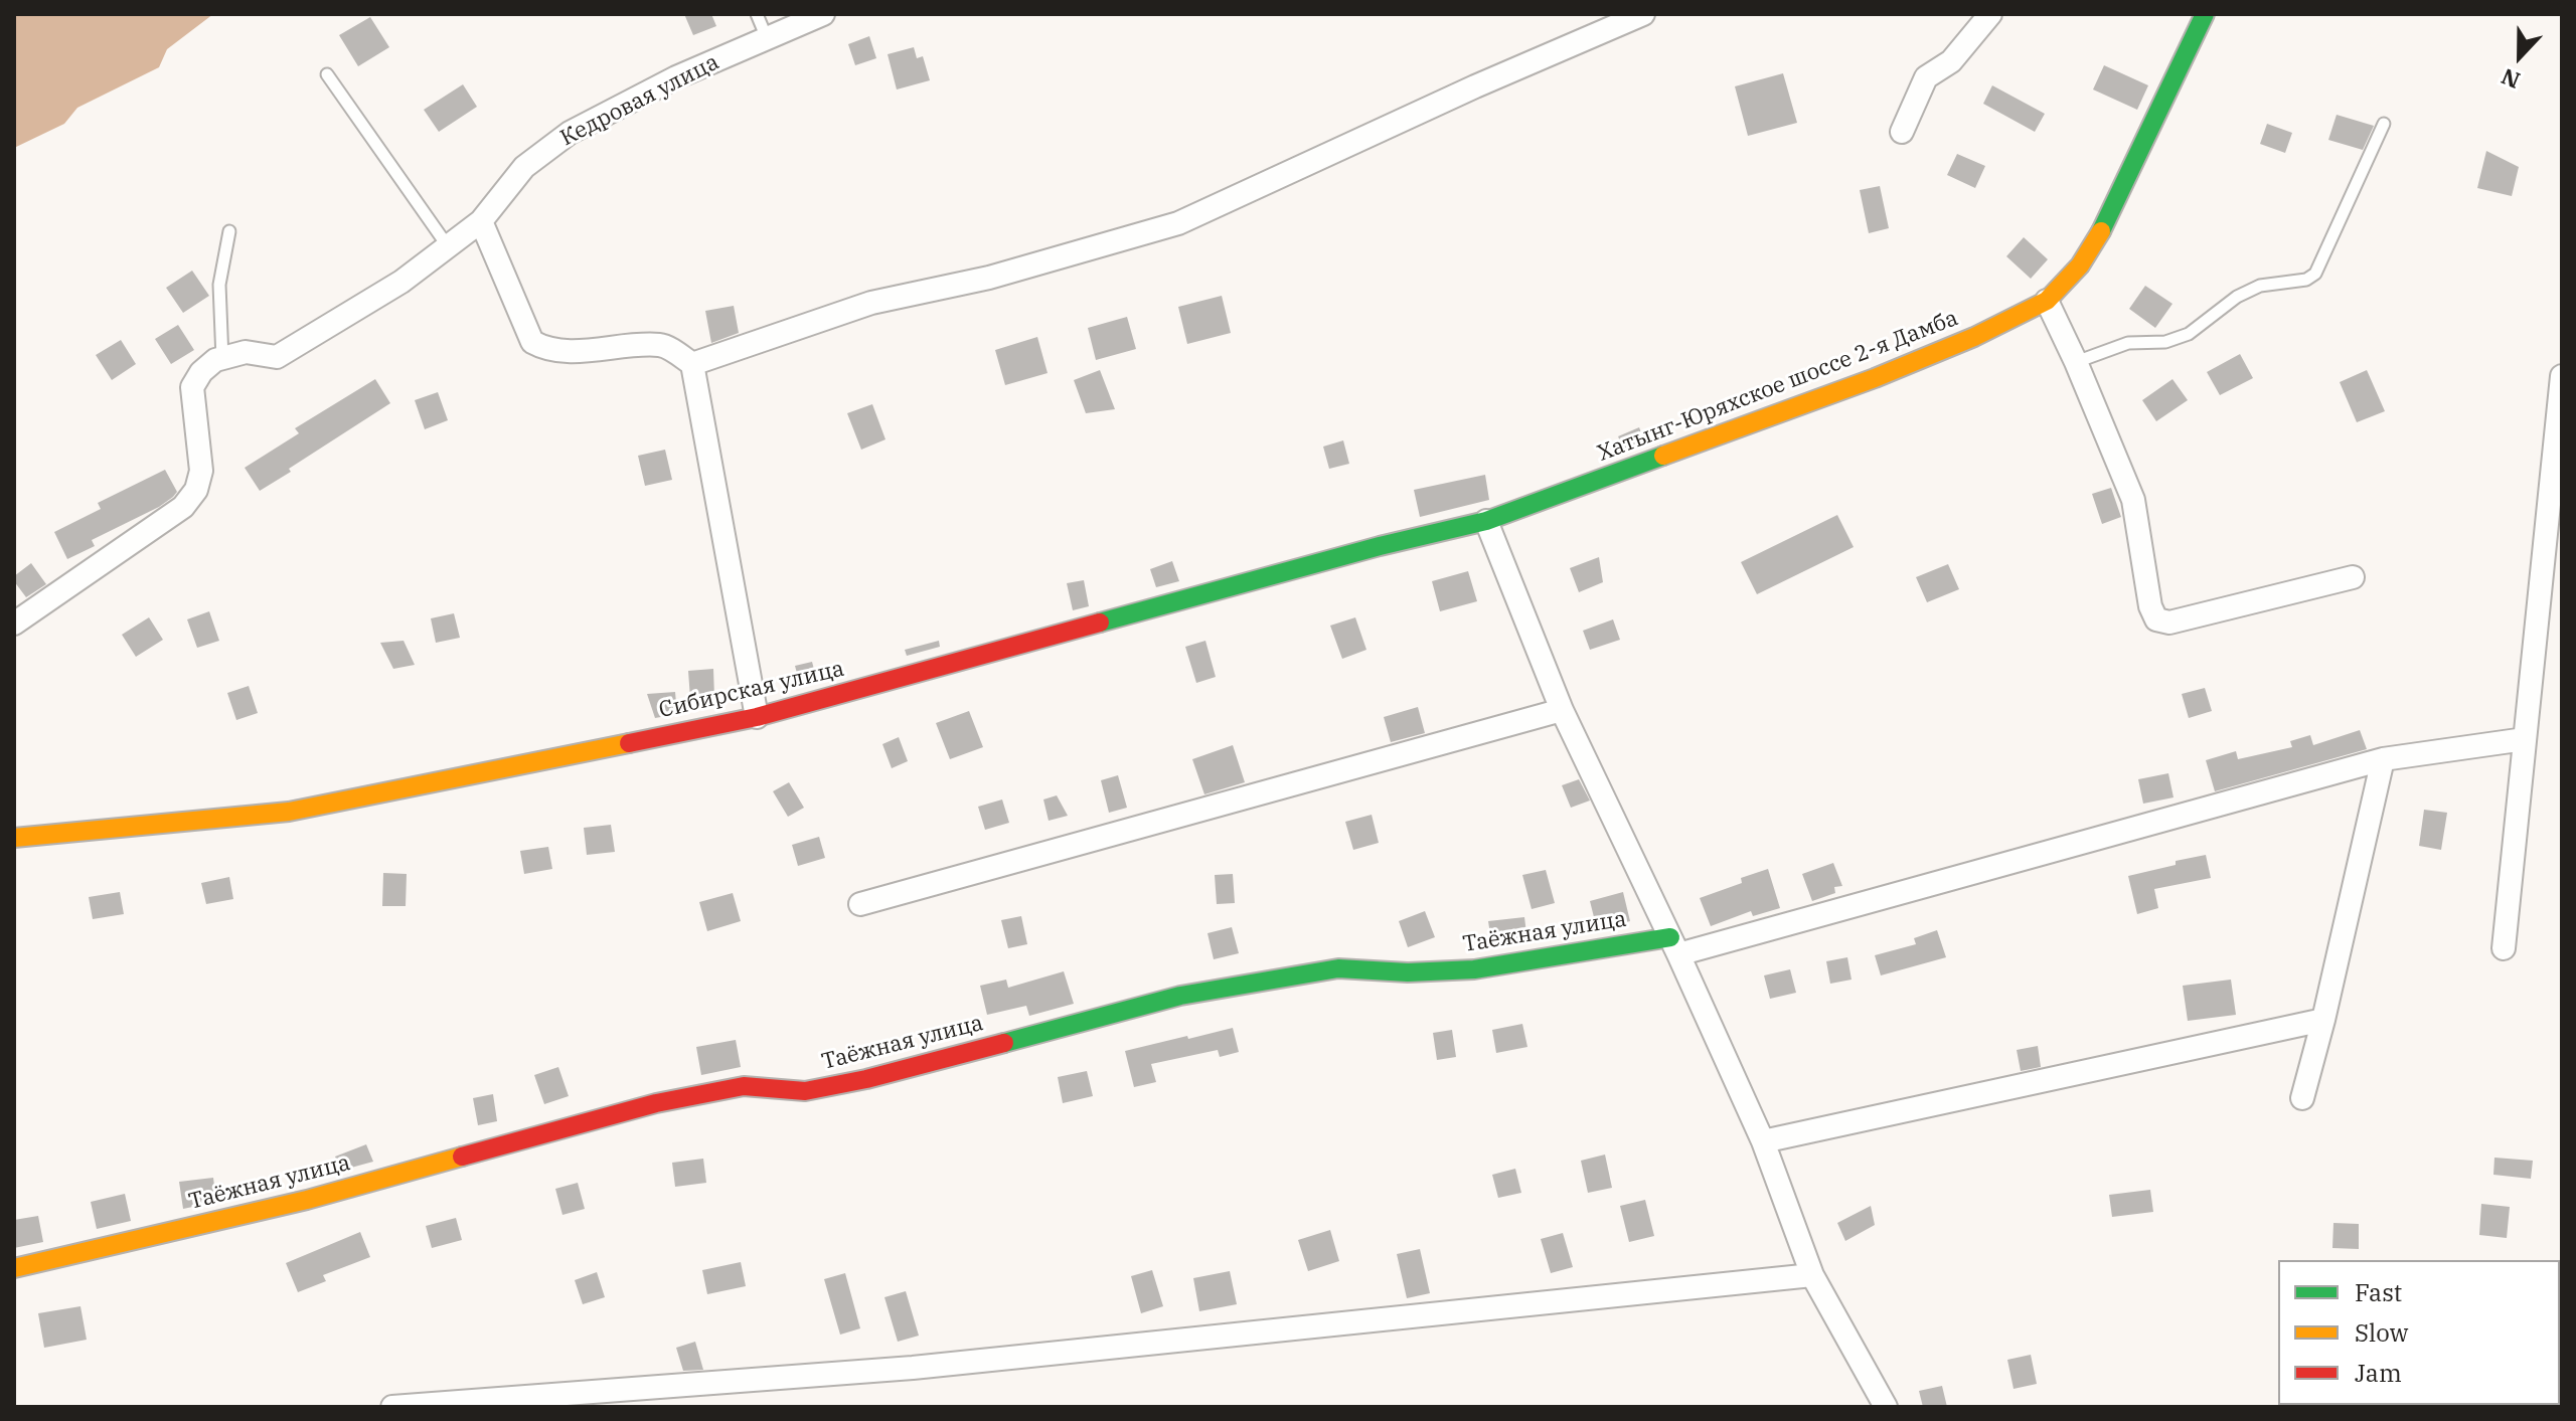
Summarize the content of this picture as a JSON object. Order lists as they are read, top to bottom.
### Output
{
  "streets": {
    "street": [
      "Кедровая улица",
      "Хатынг-Юряхское шоссе 2-я Дамба",
      "Сибирская улица",
      "Таёжная улица"
    ]
  },
  "crossings": [
    ["Хатынг-Юряхское шоссе 2-я Дамба", "Сибирская улица"]
  ],
  "legend": ["Fast", "Slow", "Jam"],
  "north": "bottom"
}
